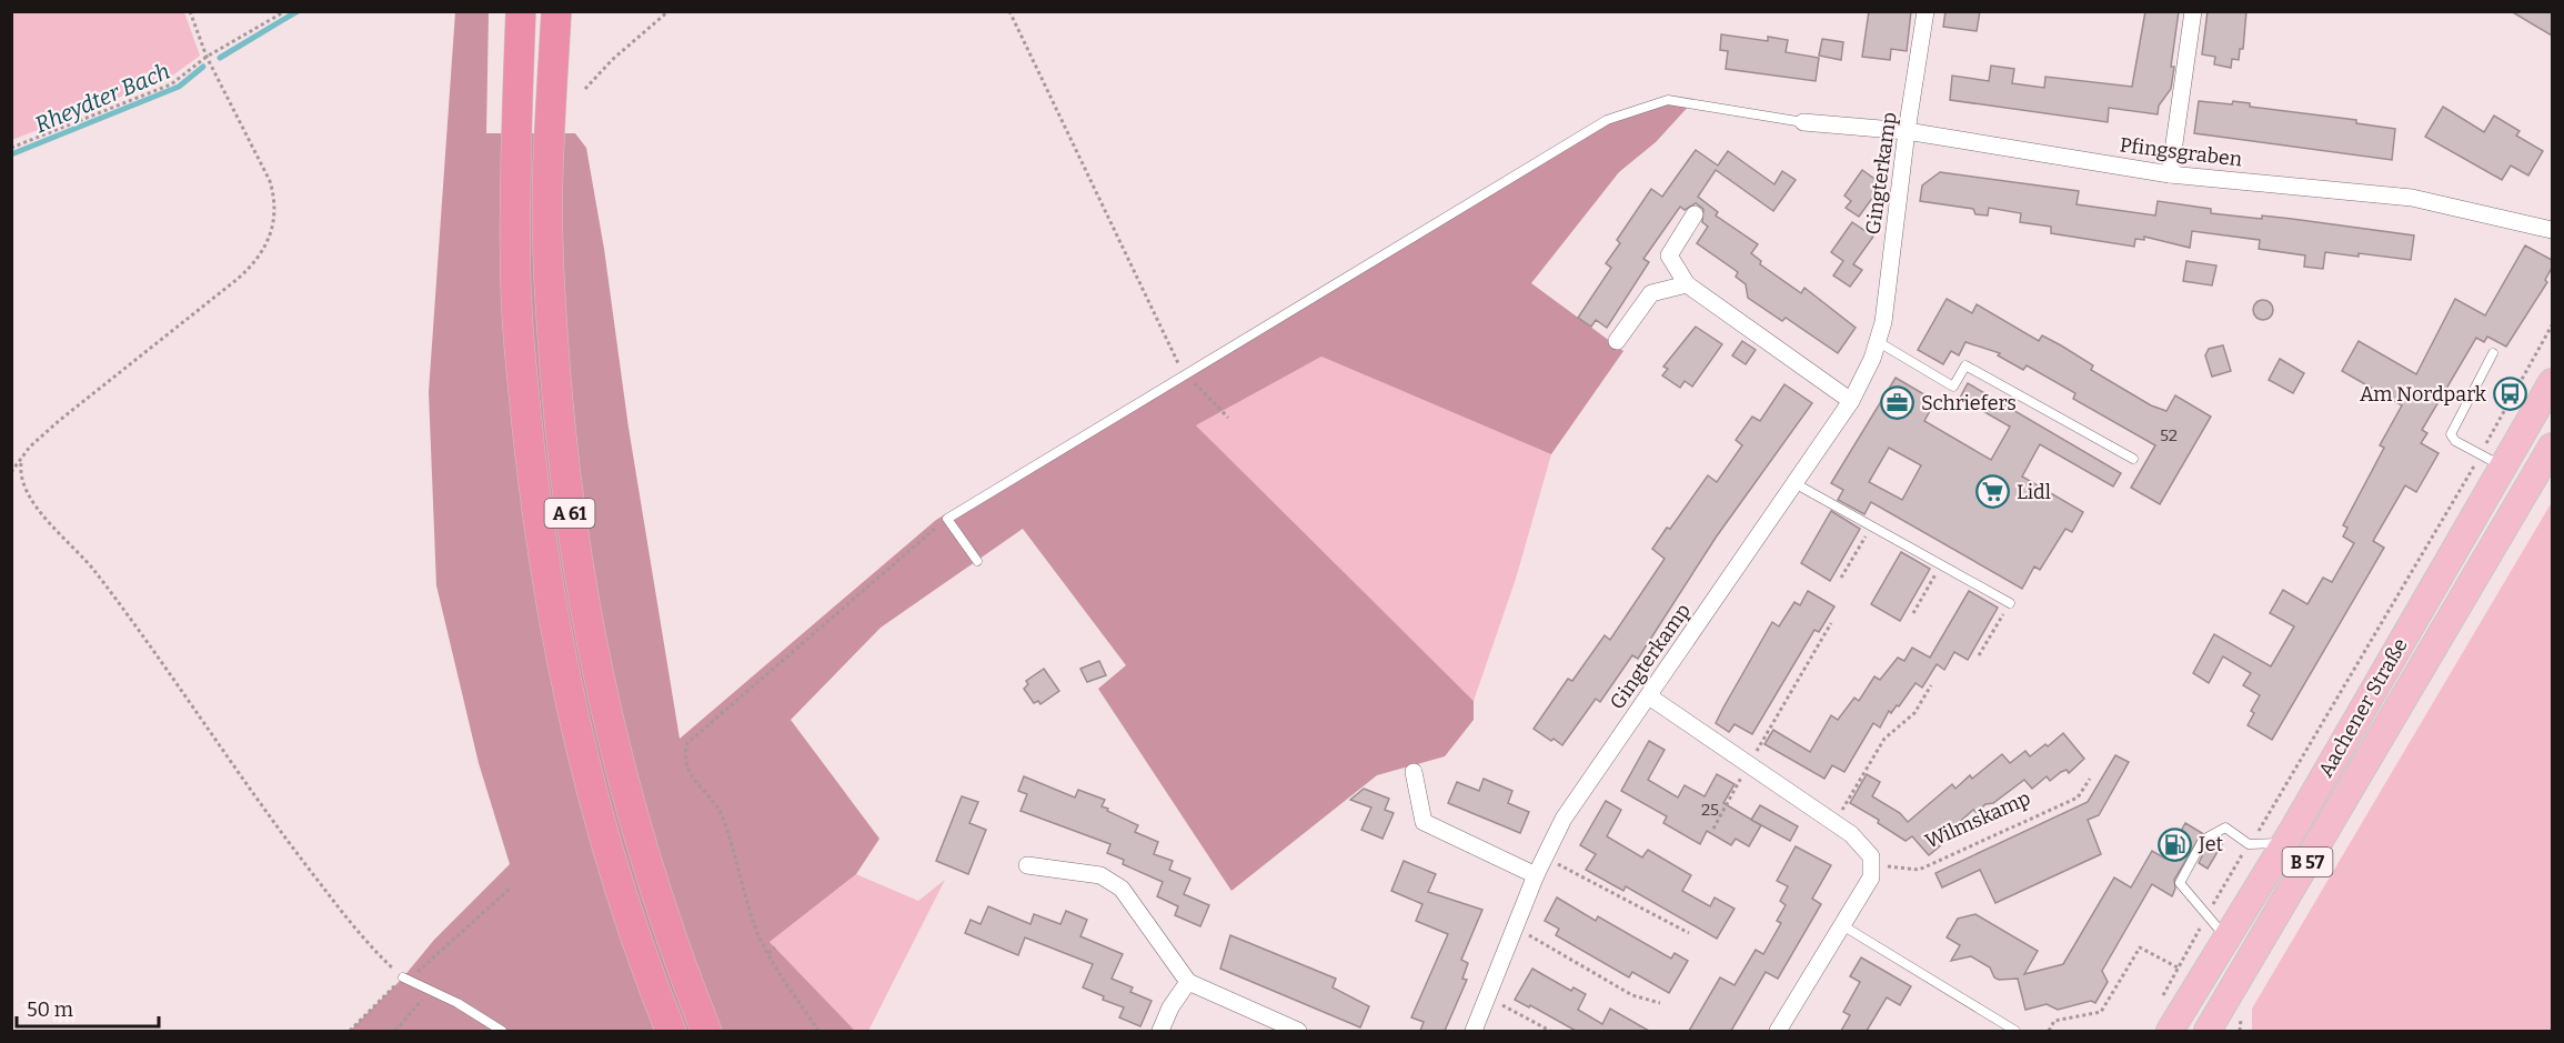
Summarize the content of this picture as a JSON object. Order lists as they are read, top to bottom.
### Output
{
  "streets": {
    "highway": ["A 61"],
    "main road": ["Aachener Straße", "B 57"],
    "street": ["Pfingsgraben", "Gingterkamp"],
    "path": ["Wilmskamp"]
  },
  "crossings": [
    ["Pfingsgraben", "Gingterkamp"]
  ],
  "water": ["Rheydter Bach"],
  "places": {
    "bus stop": ["Am Nordpark"],
    "office": ["Schriefers"],
    "supermarket": ["Lidl"],
    "fuel station": ["Jet"]
  },
  "house_numbers": ["52", "25"],
  "scale_bar": "50 m"
}
